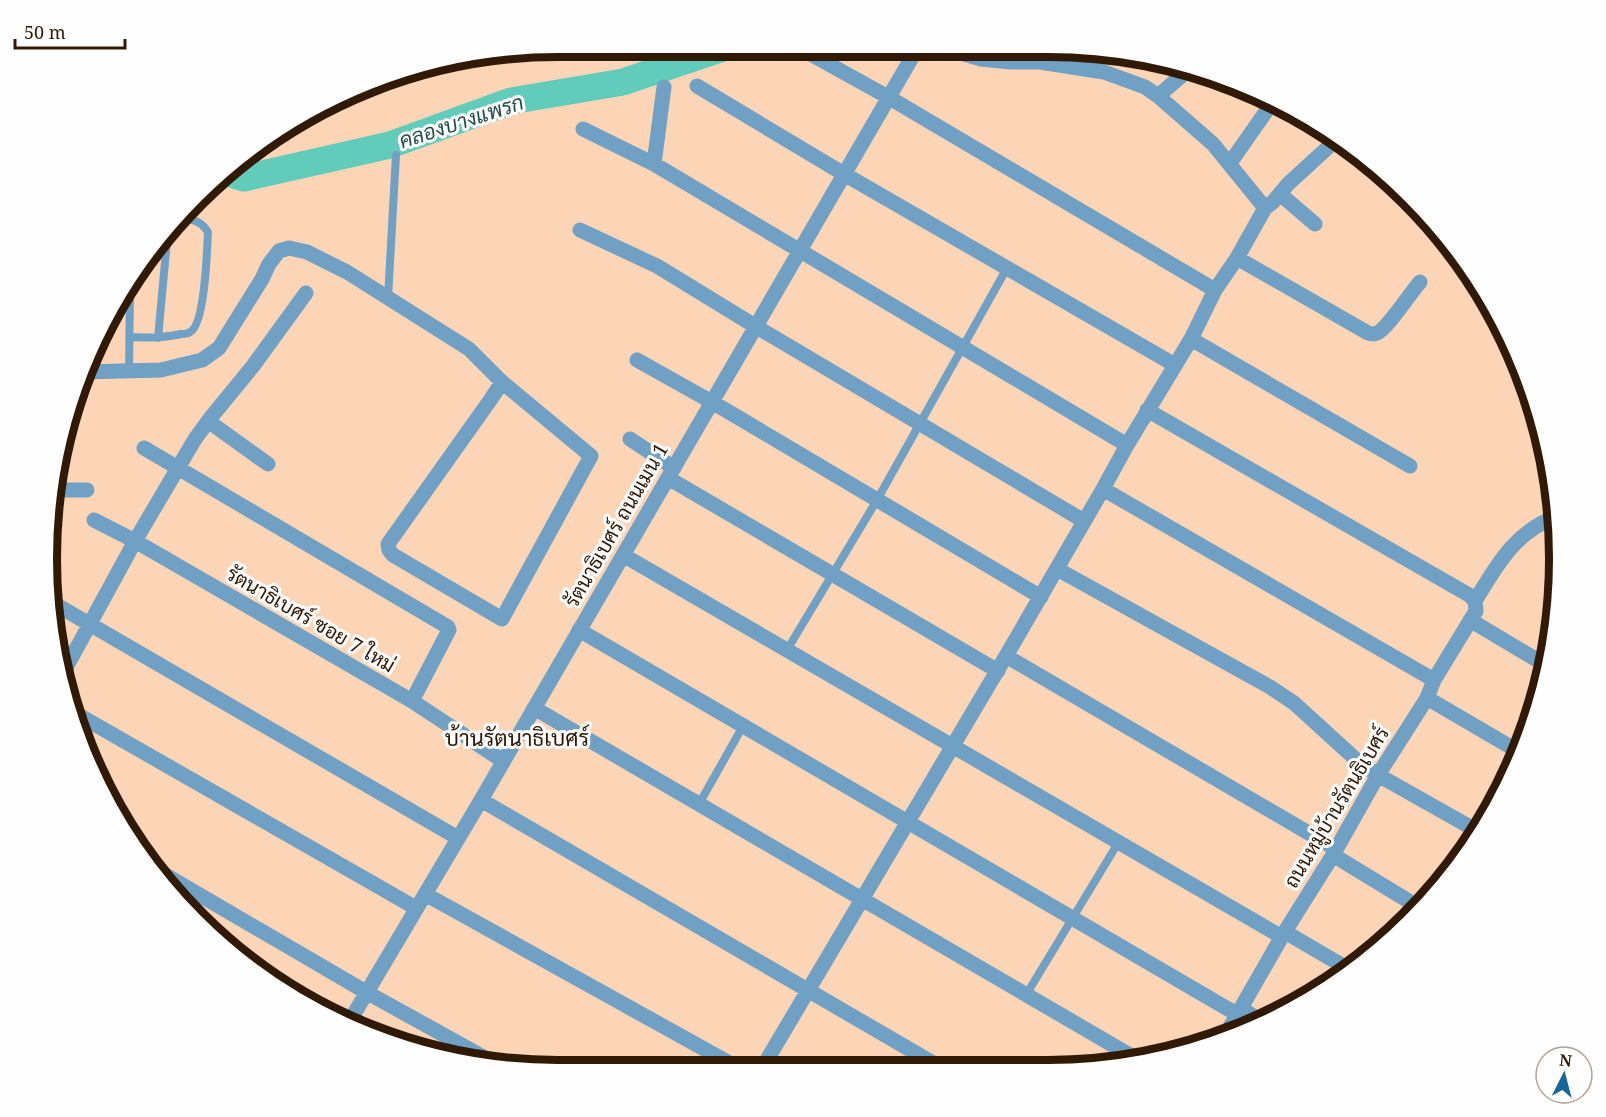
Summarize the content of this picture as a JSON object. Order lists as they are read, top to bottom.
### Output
{
  "streets": {
    "street": ["รัตนาธิเบศร์ ถนนเมน 1", "รัตนาธิเบศร์ ซอย 7 ใหม่", "ถนนหมู่บ้านรัตนธิเบศร์"]
  },
  "crossings": [
    ["รัตนาธิเบศร์ ถนนเมน 1", "รัตนาธิเบศร์ ซอย 7 ใหม่"]
  ],
  "districts": ["บ้านรัตนาธิเบศร์"],
  "water": ["คลองบางแพรก"],
  "scale_bar": "50 m",
  "north": "top"
}
